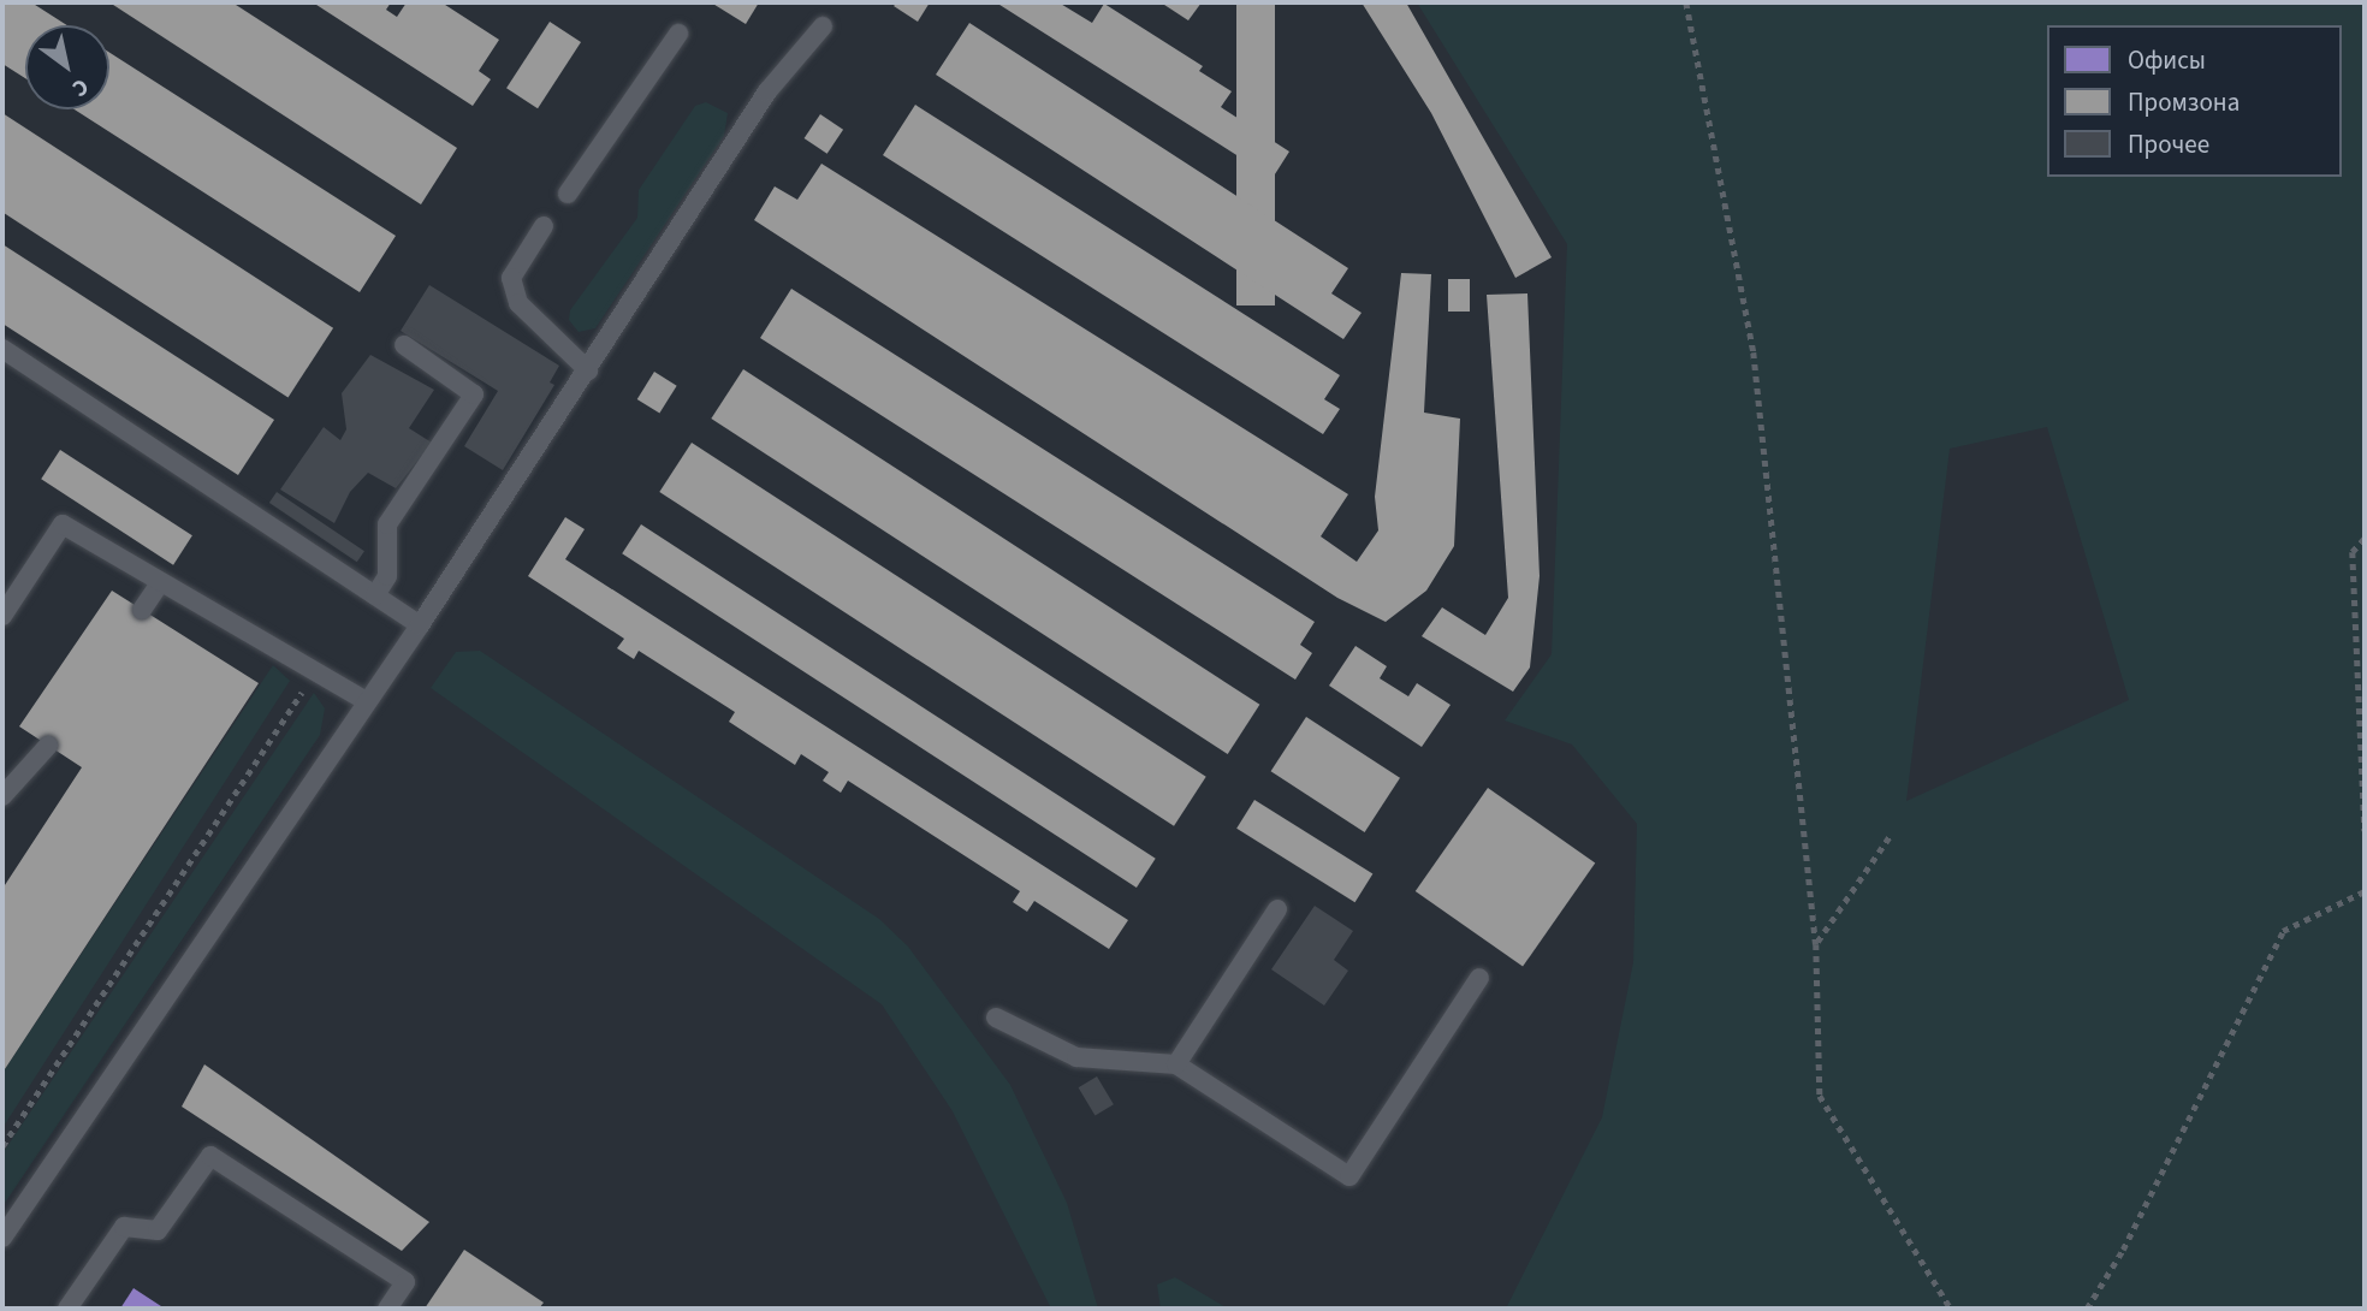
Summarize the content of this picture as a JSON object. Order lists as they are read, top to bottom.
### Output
{
  "legend": ["Офисы", "Промзона", "Прочее"],
  "north": "bottom right"
}
